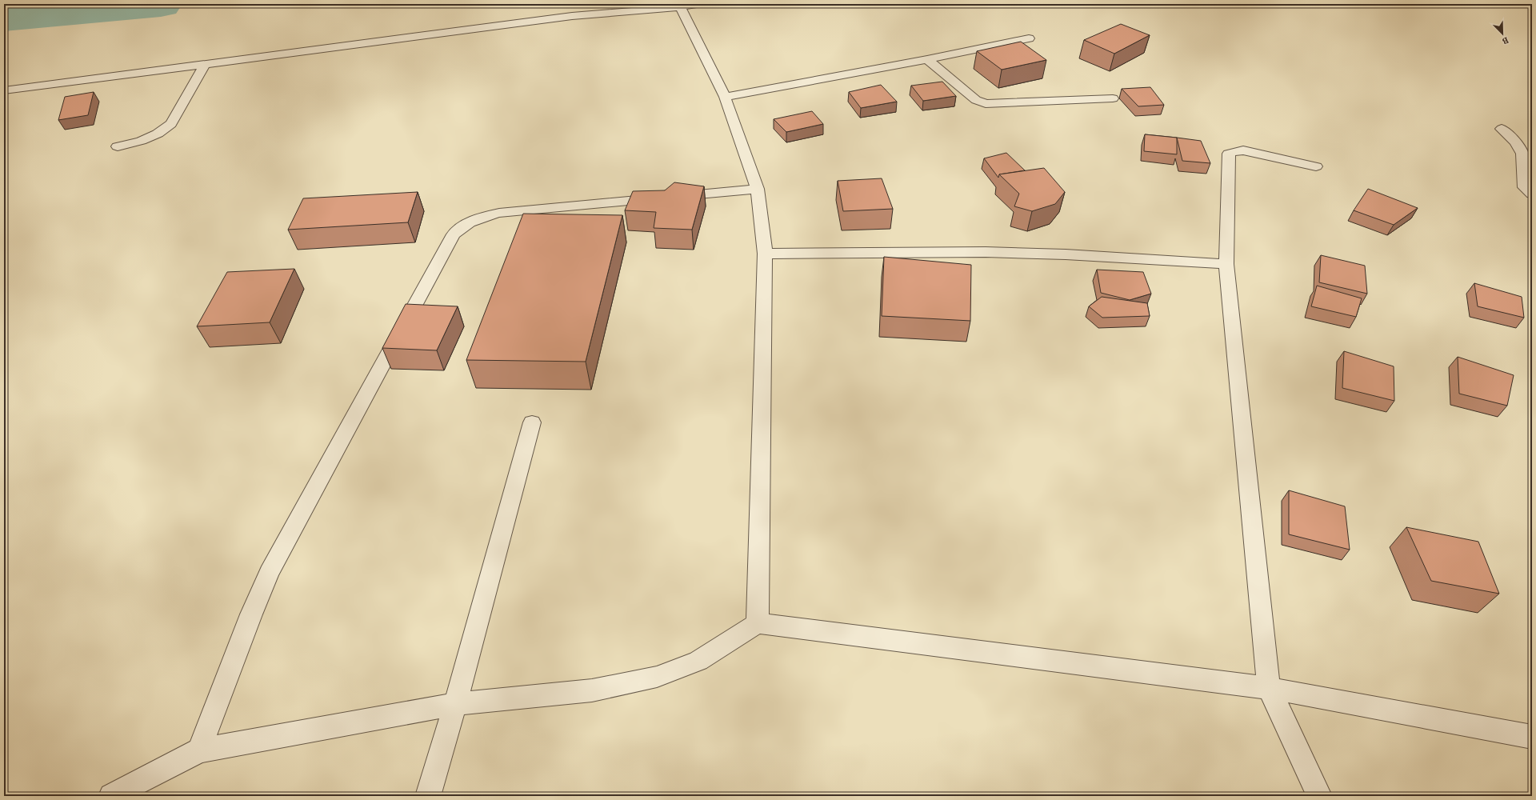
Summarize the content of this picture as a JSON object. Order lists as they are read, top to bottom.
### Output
{
  "north": "bottom right"
}
